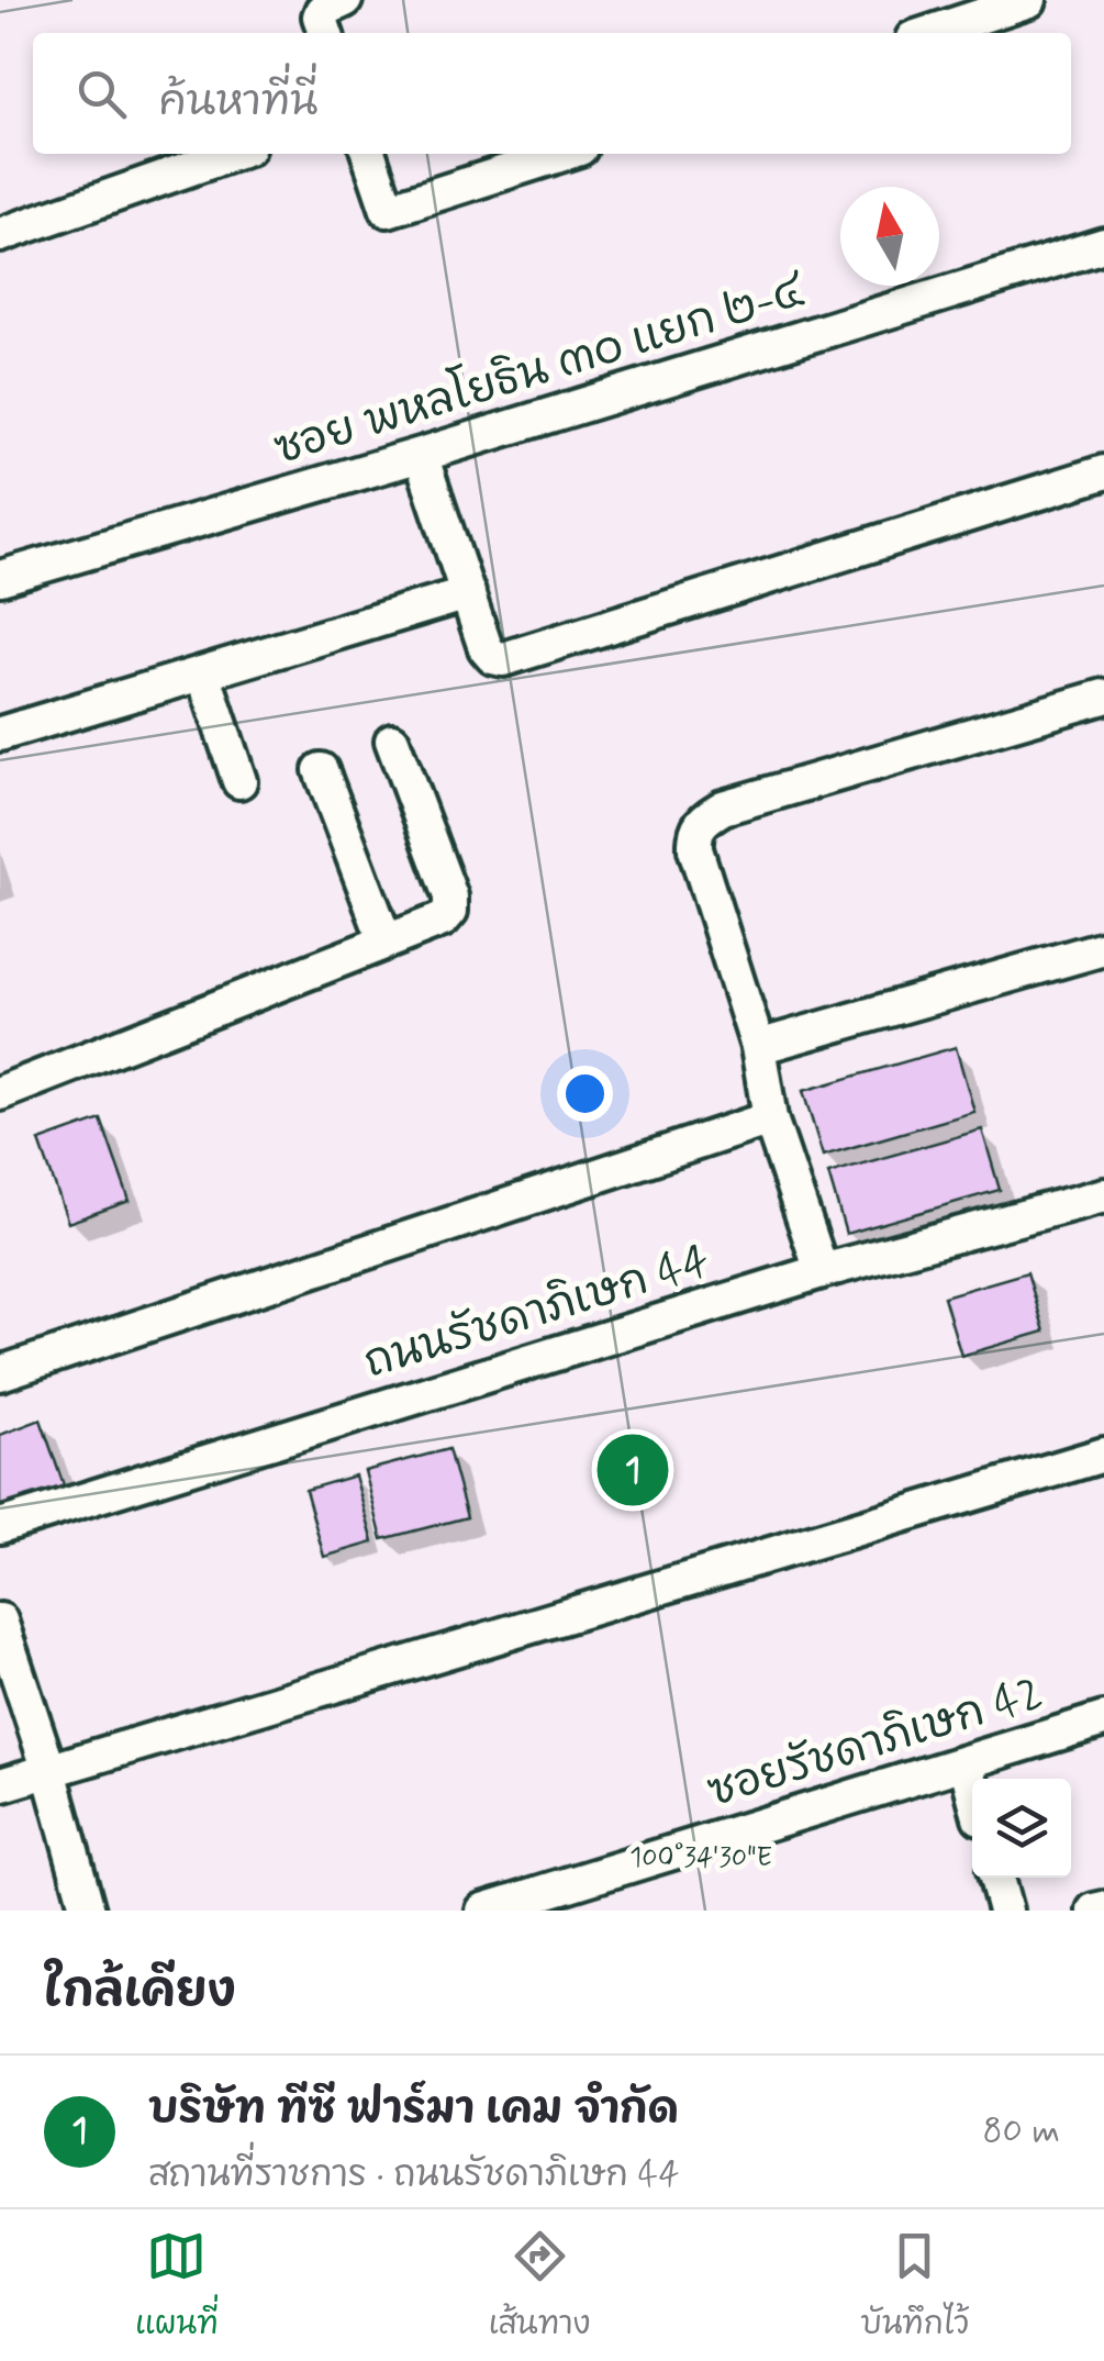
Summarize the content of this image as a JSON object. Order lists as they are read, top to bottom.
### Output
{
  "streets": {
    "street": ["ซอย พหลโยธิน ๓๐ แยก ๒-๔", "ถนนรัชดาภิเษก 44", "ซอยรัชดาภิเษก 42"]
  },
  "north": "top",
  "page": {
    "search": "ค้นหาที่นี่",
    "pins": "1",
    "heading": "ใกล้เคียง",
    "list": [
      {
        "mark": "1",
        "name": "บริษัท ทีซี ฟาร์มา เคม จำกัด",
        "note": "สถานที่ราชการ · ถนนรัชดาภิเษก 44",
        "value": "80 m"
      }
    ],
    "nav": ["แผนที่", "เส้นทาง", "บันทึกไว้"]
  },
  "coordinates": ["100°34'30\"E"]
}
